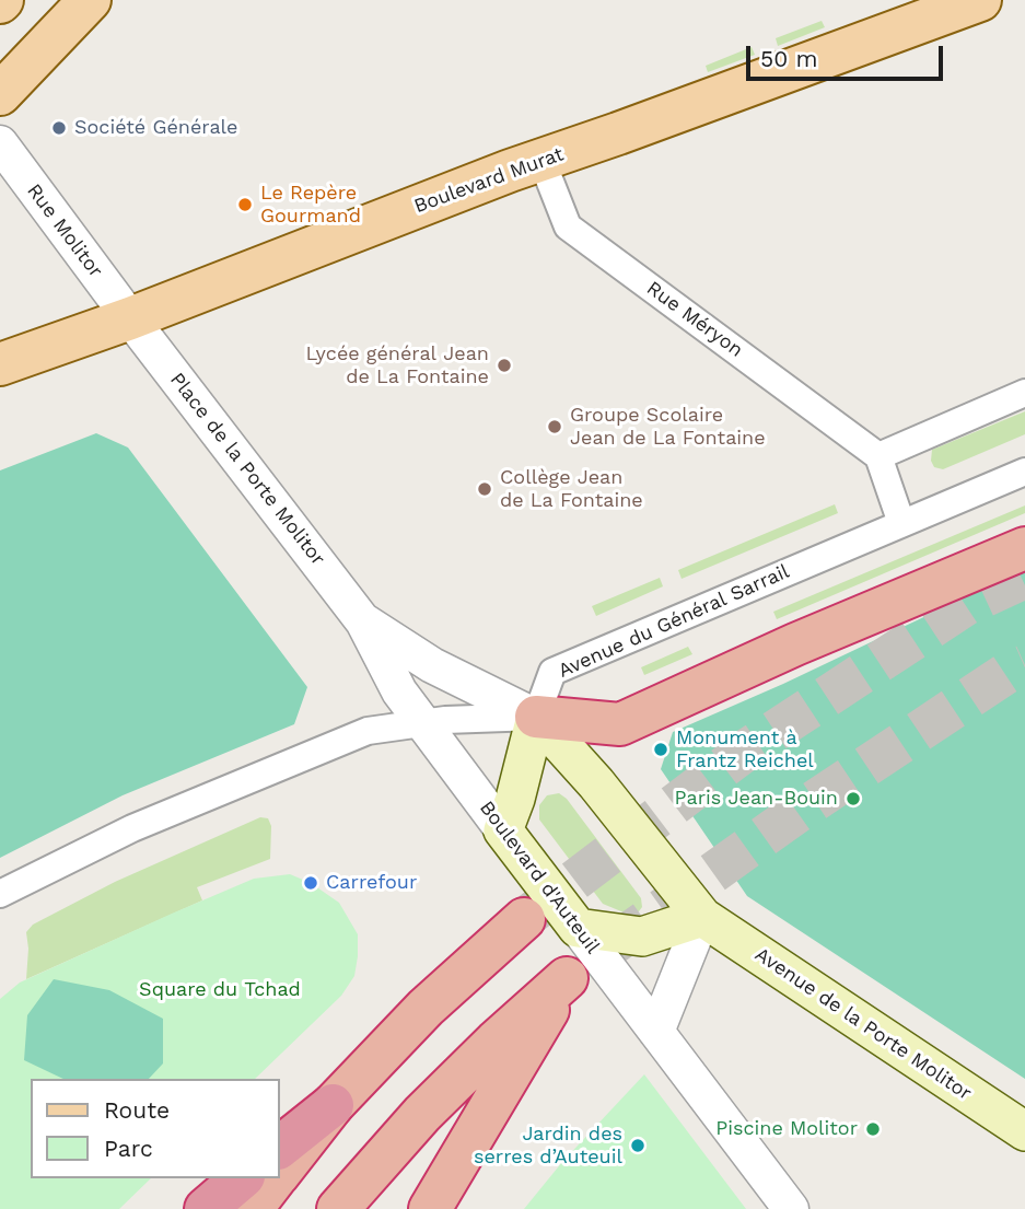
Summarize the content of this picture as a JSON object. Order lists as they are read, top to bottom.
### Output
{
  "streets": {
    "main road": ["Boulevard Murat", "Boulevard d'Auteuil", "Avenue de la Porte Molitor"],
    "street": [
      "Rue Molitor",
      "Rue Méryon",
      "Place de la Porte Molitor",
      "Avenue du Général Sarrail"
    ]
  },
  "crossings": [
    ["Boulevard Murat", "Rue Molitor"],
    ["Boulevard Murat", "Rue Méryon"],
    ["Boulevard Murat", "Place de la Porte Molitor"],
    ["Rue Molitor", "Place de la Porte Molitor"],
    ["Place de la Porte Molitor", "Avenue du Général Sarrail"],
    ["Place de la Porte Molitor", "Boulevard d'Auteuil"]
  ],
  "parks": ["Square du Tchad"],
  "places": [
    "Société Générale",
    "Le Repère Gourmand",
    "Lycée général Jean de La Fontaine",
    "Groupe Scolaire Jean de La Fontaine",
    "Collège Jean de La Fontaine",
    "Monument à Frantz Reichel",
    "Paris Jean-Bouin",
    "Carrefour",
    "Piscine Molitor",
    "Jardin des serres d’Auteuil"
  ],
  "legend": ["Route", "Parc"],
  "scale_bar": "50 m"
}
